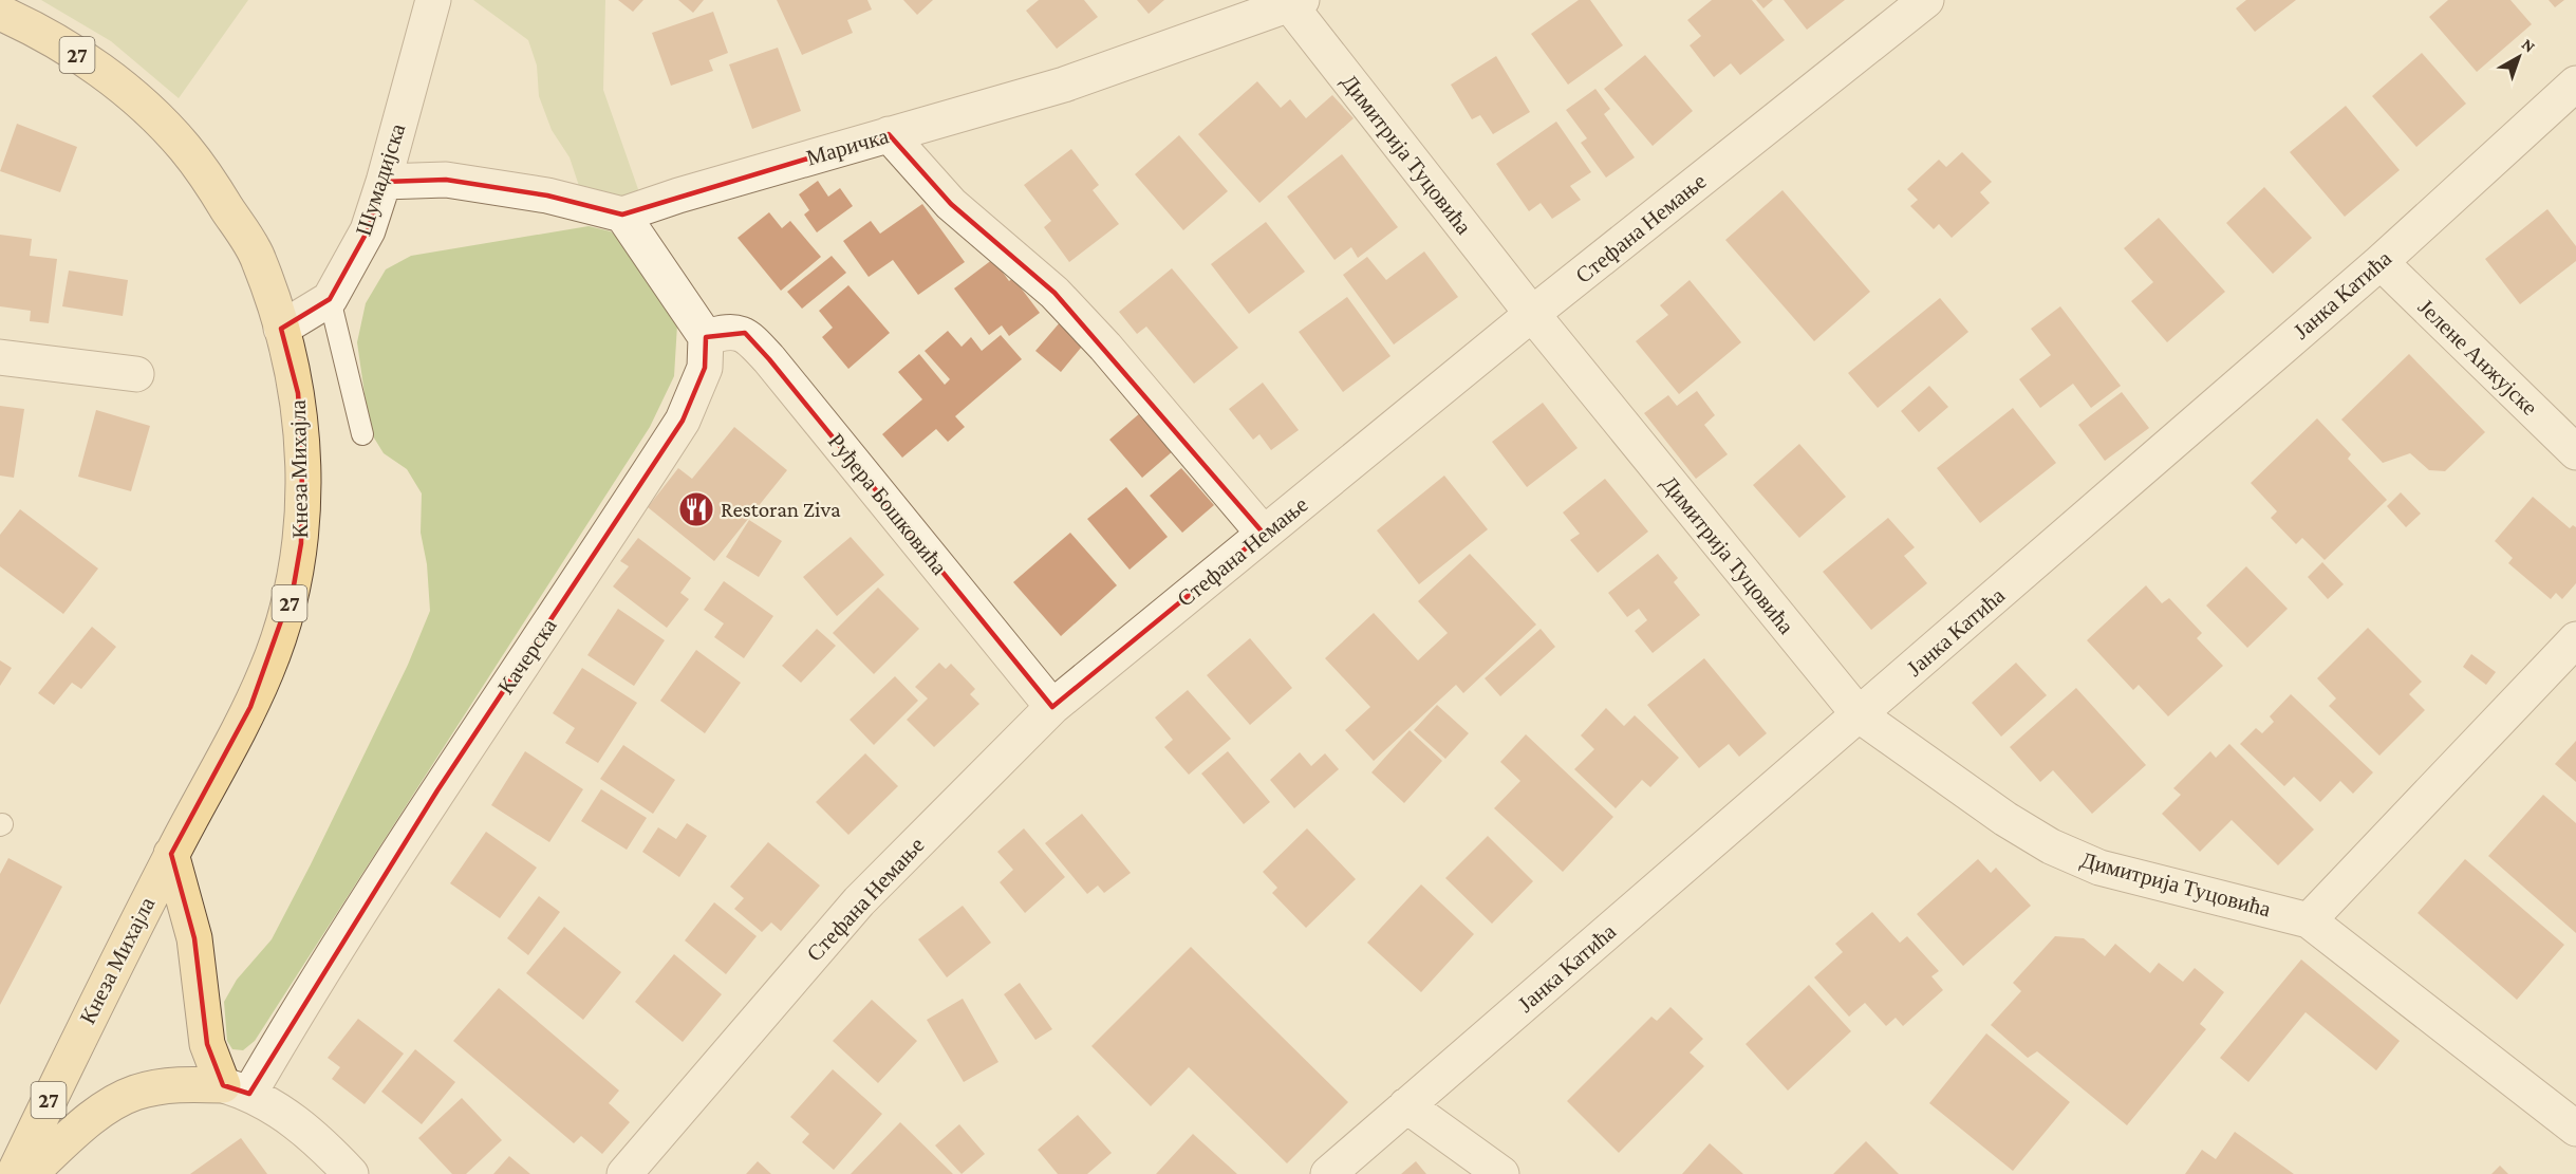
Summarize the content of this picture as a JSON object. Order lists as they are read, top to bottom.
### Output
{
  "streets": {
    "main road": ["27", "Кнеза Михајла"],
    "street": [
      "Маричка",
      "Димитрија Туцовића",
      "Шумадијска",
      "Стефана Немање",
      "Јанка Катића",
      "Јелене Анжујске",
      "Руђера Бошковића",
      "Качерска"
    ]
  },
  "crossings": [
    ["Маричка", "Димитрија Туцовића"],
    ["Димитрија Туцовића", "Стефана Немање"],
    ["Димитрија Туцовића", "Јанка Катића"],
    ["Стефана Немање", "Руђера Бошковића"],
    ["Јанка Катића", "Јелене Анжујске"],
    ["Руђера Бошковића", "Качерска"]
  ],
  "places": {
    "restaurant": ["Restoran Ziva"]
  },
  "north": "top right"
}
